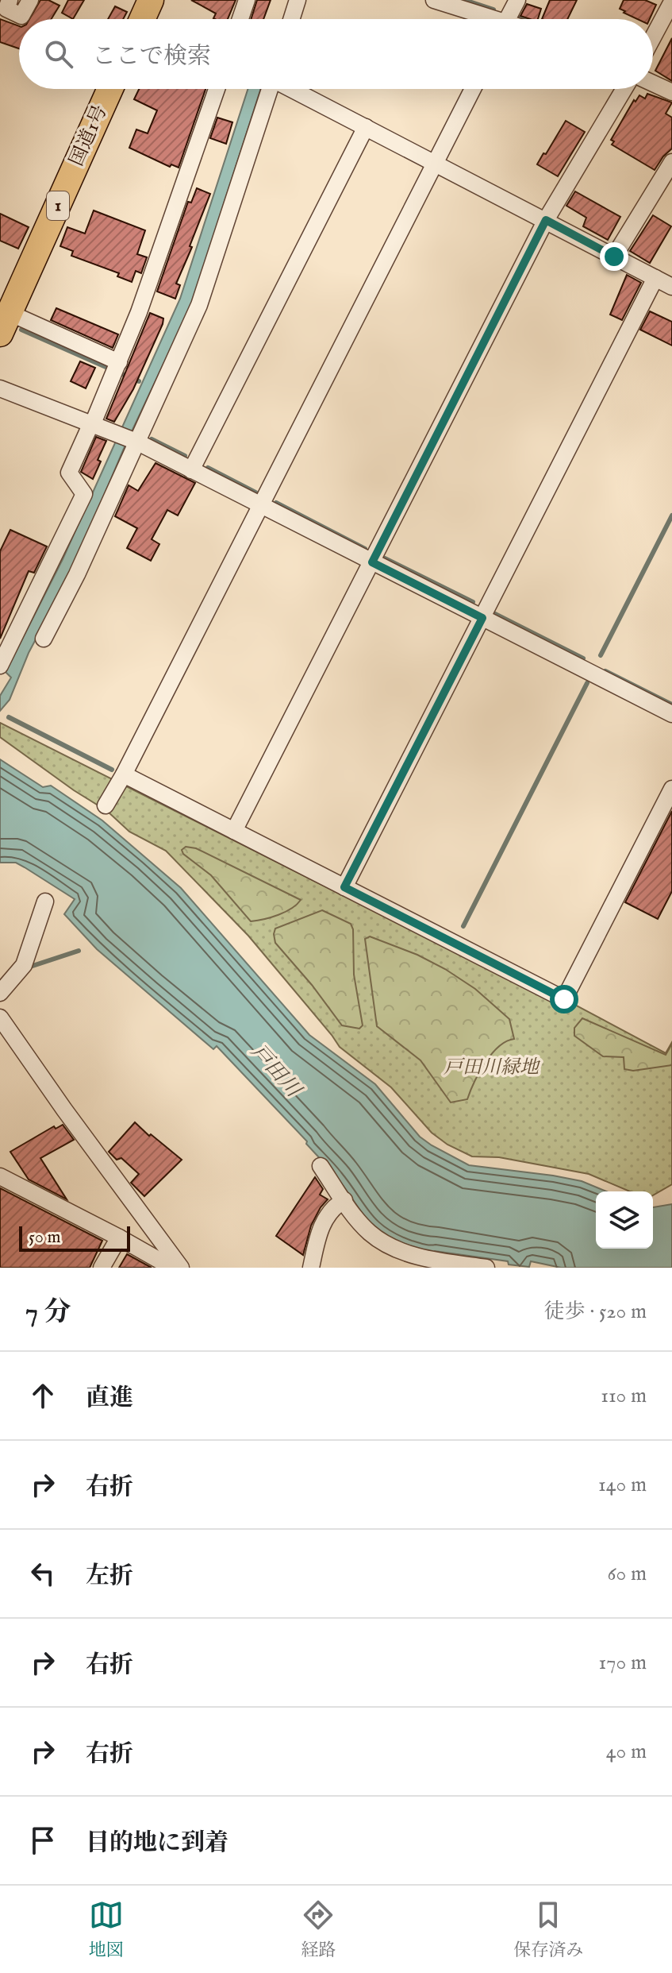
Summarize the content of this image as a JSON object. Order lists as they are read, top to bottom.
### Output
{
  "streets": {
    "highway": ["国道1号", "1"]
  },
  "water": ["戸田川"],
  "parks": ["戸田川緑地"],
  "scale_bar": "50 m",
  "page": {
    "search": "ここで検索",
    "scale": "50 m",
    "heading": ["7 分", "徒歩 · 520 m"],
    "list": [
      ["直進", "110 m"],
      ["右折", "140 m"],
      ["左折", "60 m"],
      ["右折", "170 m"],
      ["右折", "40 m"],
      "目的地に到着"
    ],
    "nav": ["地図", "経路", "保存済み"]
  }
}
